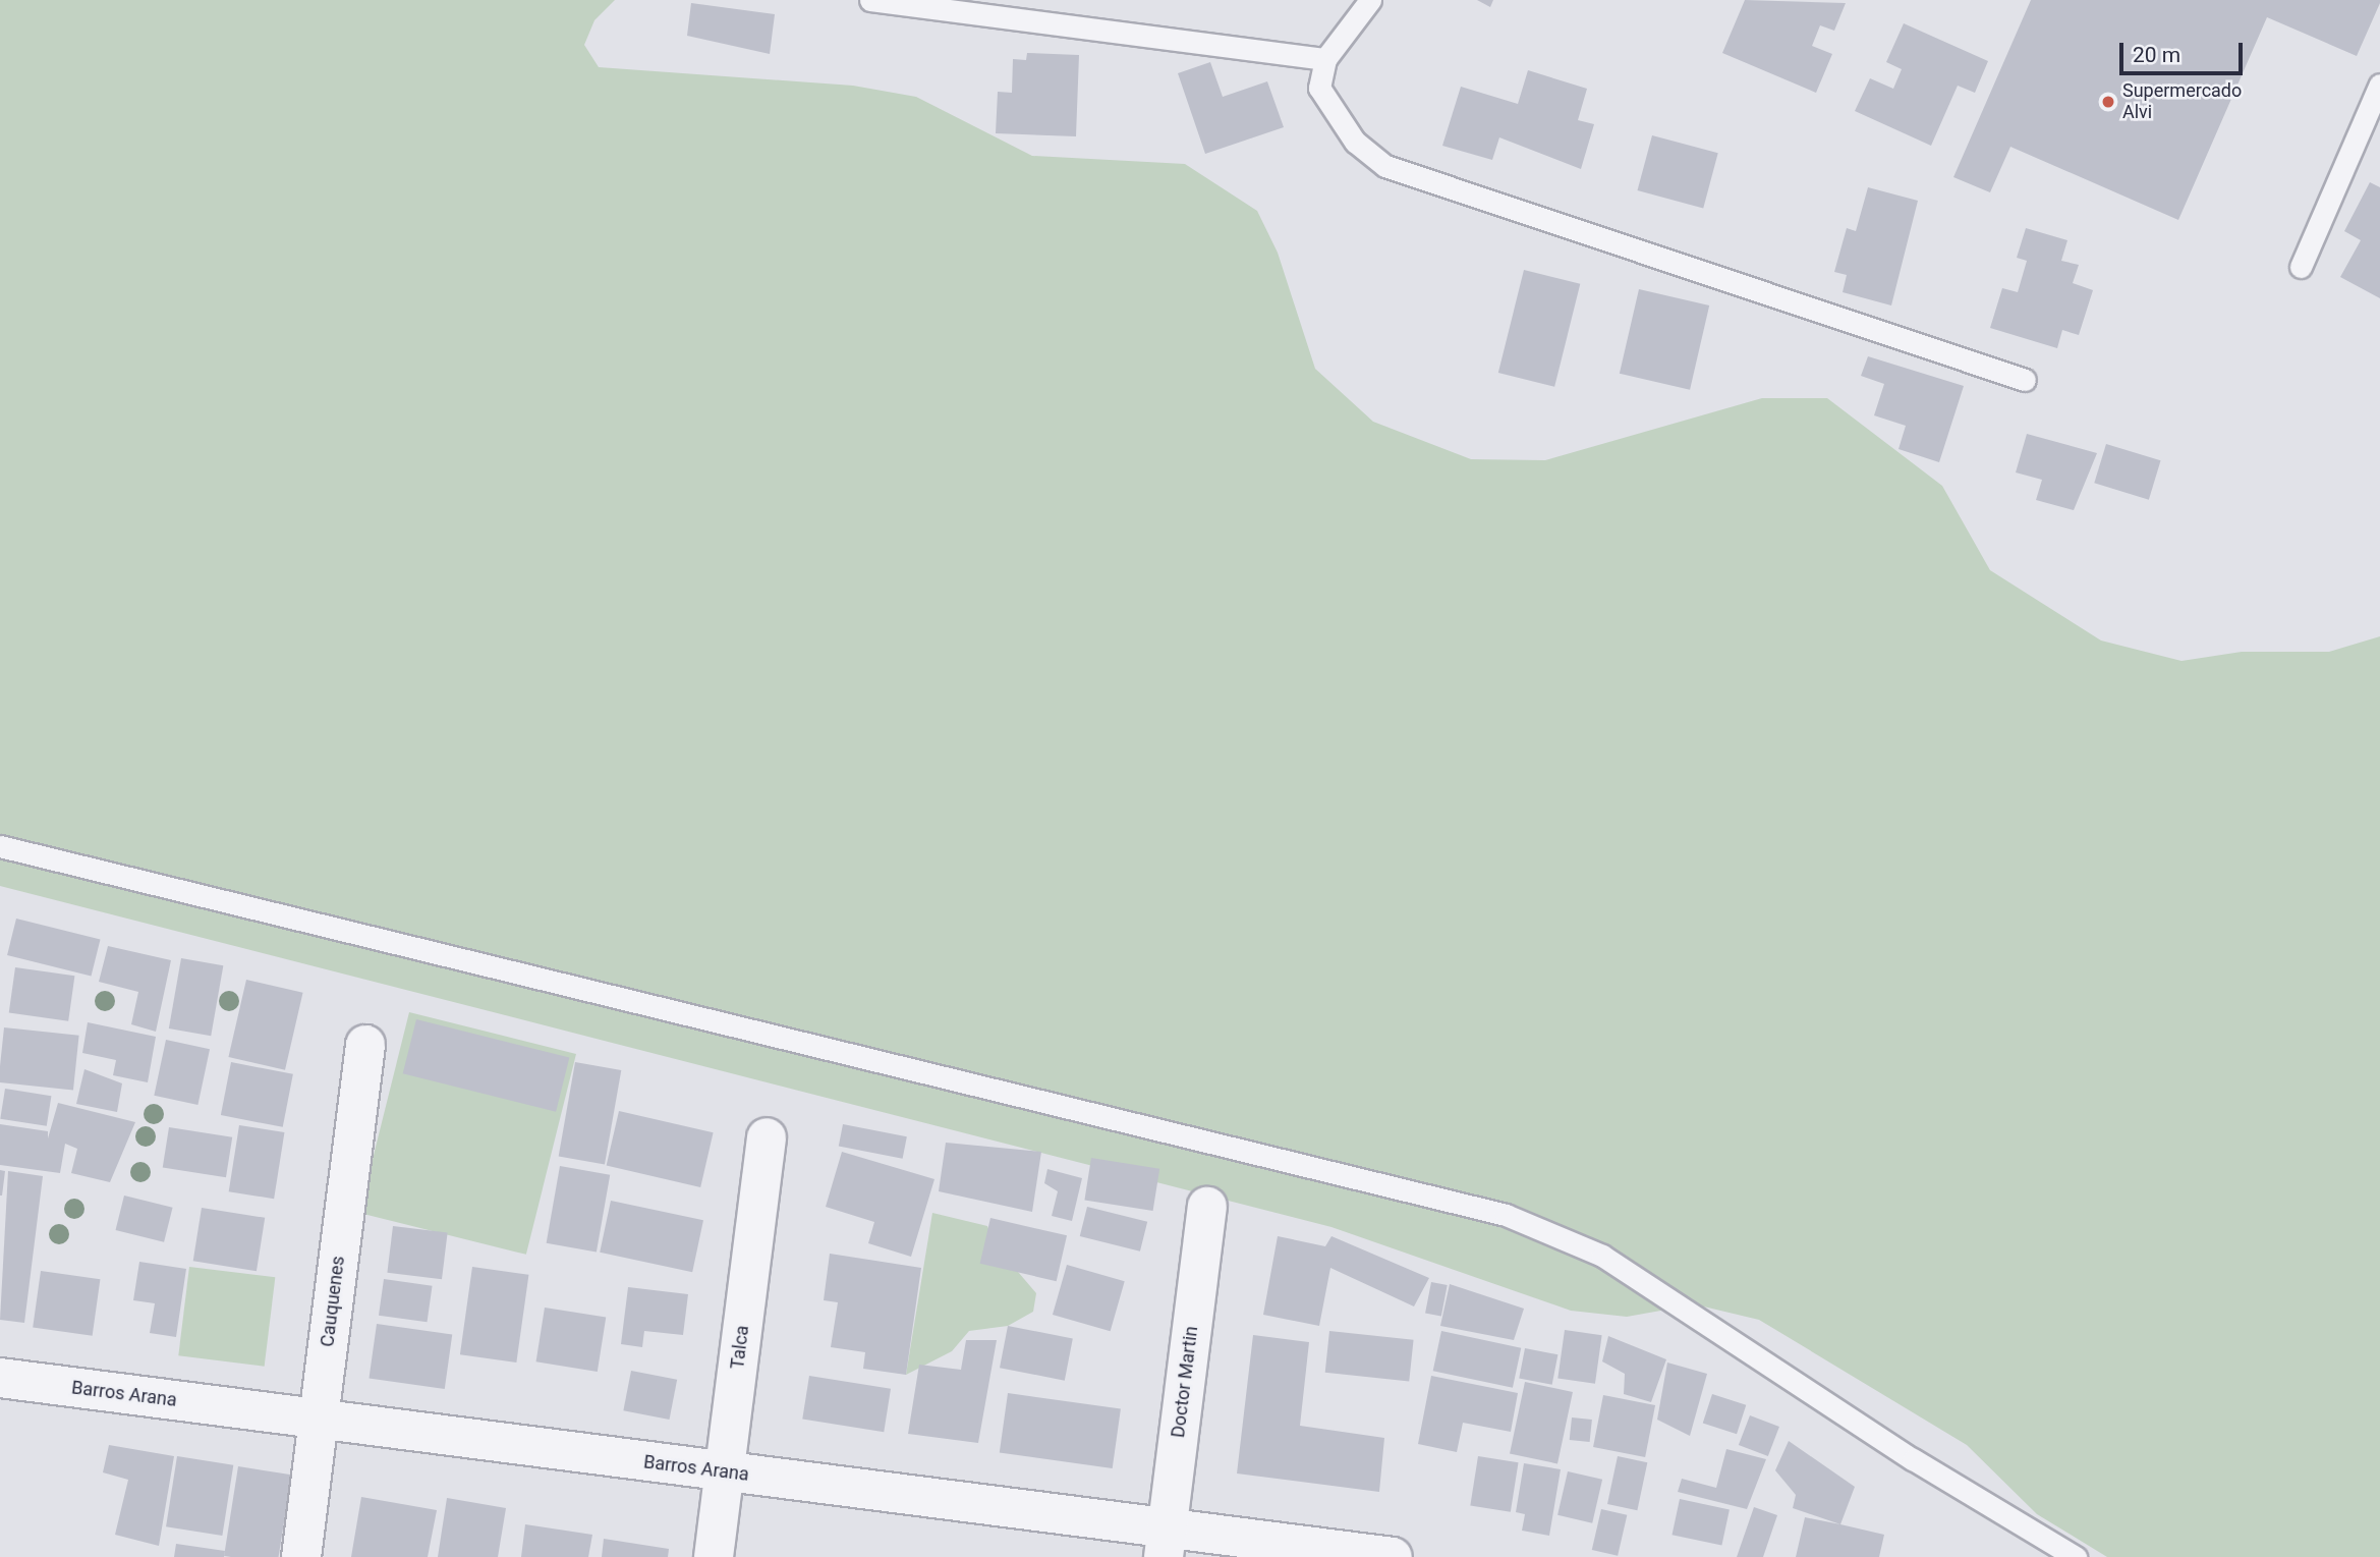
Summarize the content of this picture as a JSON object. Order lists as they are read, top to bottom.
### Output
{
  "streets": {
    "street": [
      "Cauquenes",
      "Talca",
      "Doctor Martin",
      "Barros Arana"
    ]
  },
  "crossings": [
    ["Cauquenes", "Barros Arana"],
    ["Talca", "Barros Arana"],
    ["Doctor Martin", "Barros Arana"]
  ],
  "places": ["Supermercado Alvi"],
  "scale_bar": "20 m"
}
